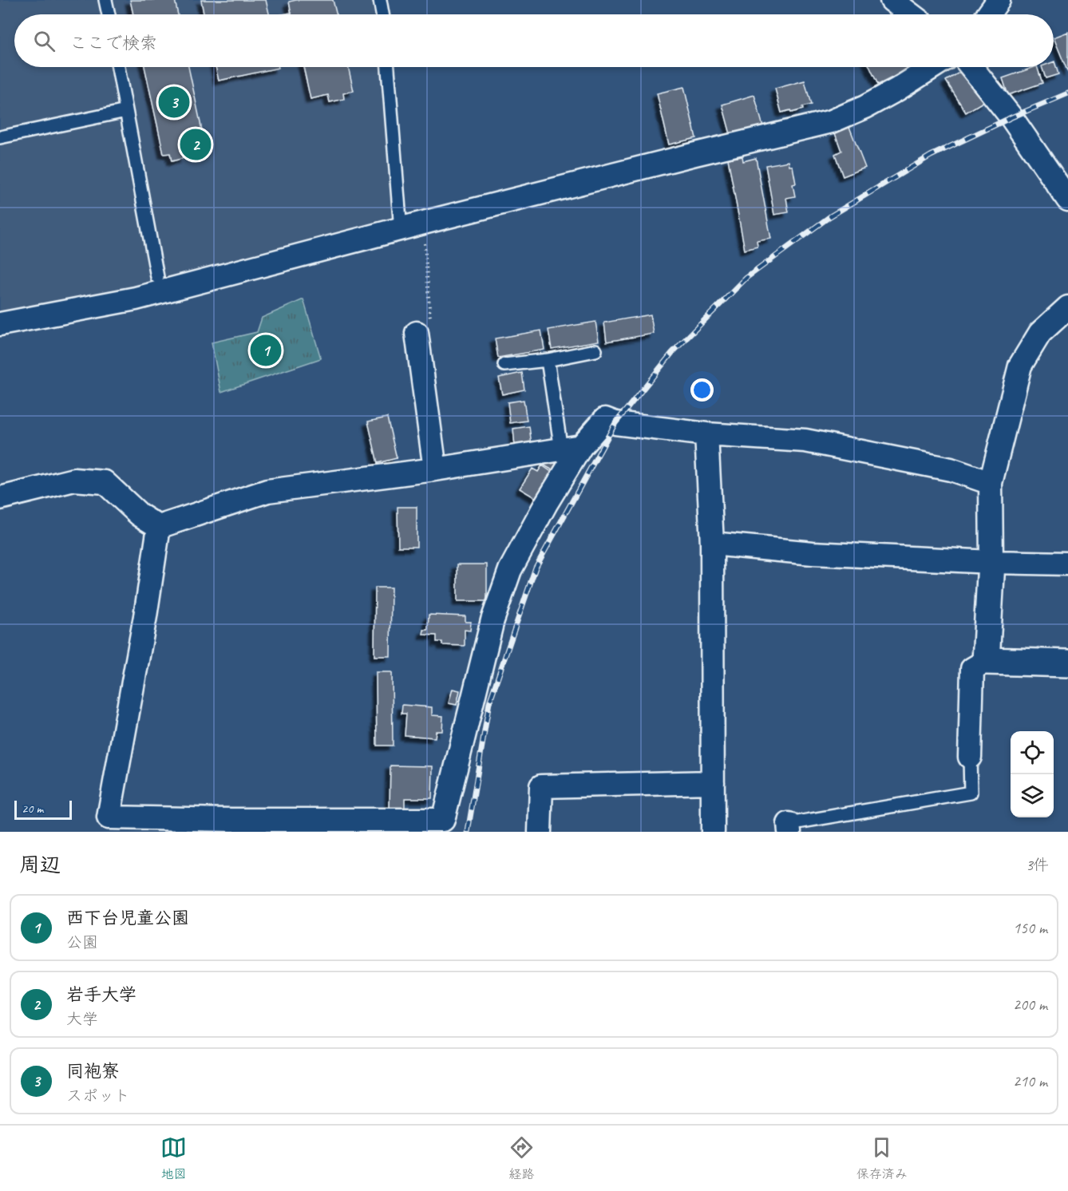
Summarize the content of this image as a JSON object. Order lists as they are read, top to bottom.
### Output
{
  "scale_bar": "20 m",
  "page": {
    "search": "ここで検索",
    "pins": ["3", "2", "1"],
    "scale": "20 m",
    "heading": ["周辺", "3件"],
    "list": [
      {
        "mark": "1",
        "name": "西下台児童公園",
        "note": "公園",
        "value": "150 m"
      },
      {
        "mark": "2",
        "name": "岩手大学",
        "note": "大学",
        "value": "200 m"
      },
      {
        "mark": "3",
        "name": "同袍寮",
        "note": "スポット",
        "value": "210 m"
      }
    ],
    "nav": ["地図", "経路", "保存済み"]
  }
}
